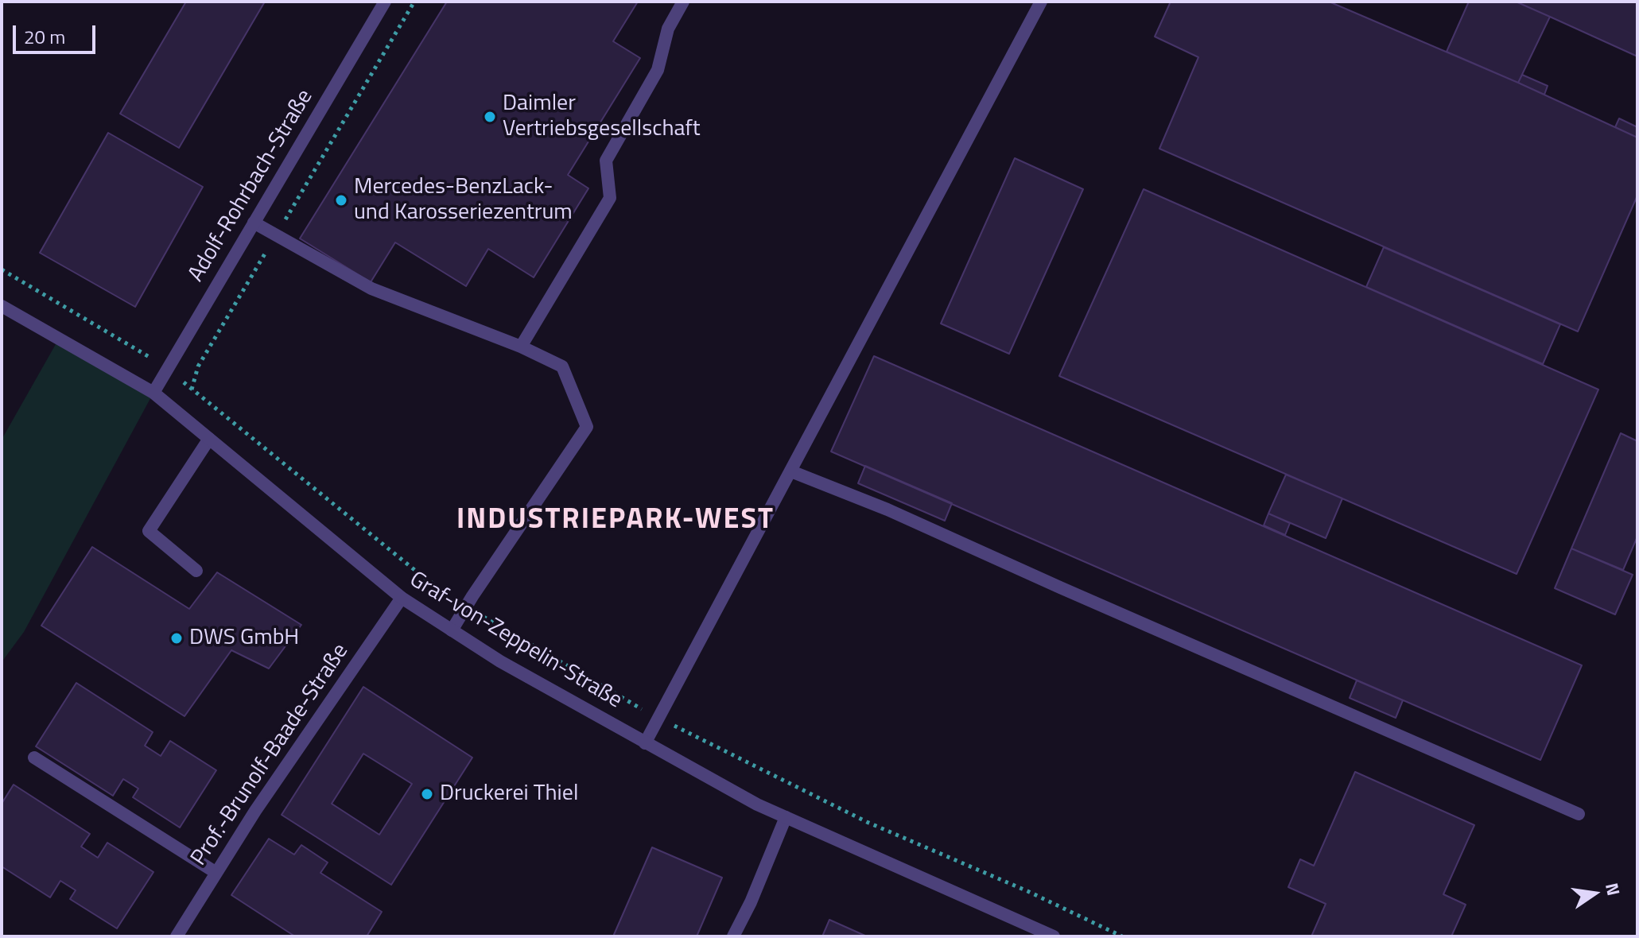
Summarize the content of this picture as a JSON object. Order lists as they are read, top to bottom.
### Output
{
  "streets": {
    "street": ["Adolf-Rohrbach-Straße", "Graf-von-Zeppelin-Straße", "Prof.-Brunolf-Baade-Straße"]
  },
  "crossings": [
    ["Adolf-Rohrbach-Straße", "Graf-von-Zeppelin-Straße"],
    ["Graf-von-Zeppelin-Straße", "Prof.-Brunolf-Baade-Straße"]
  ],
  "districts": ["INDUSTRIEPARK-WEST"],
  "places": [
    "Daimler Vertriebsgesellschaft",
    "Mercedes-BenzLack- und Karosseriezentrum",
    "DWS GmbH",
    "Druckerei Thiel"
  ],
  "scale_bar": "20 m",
  "north": "right"
}
